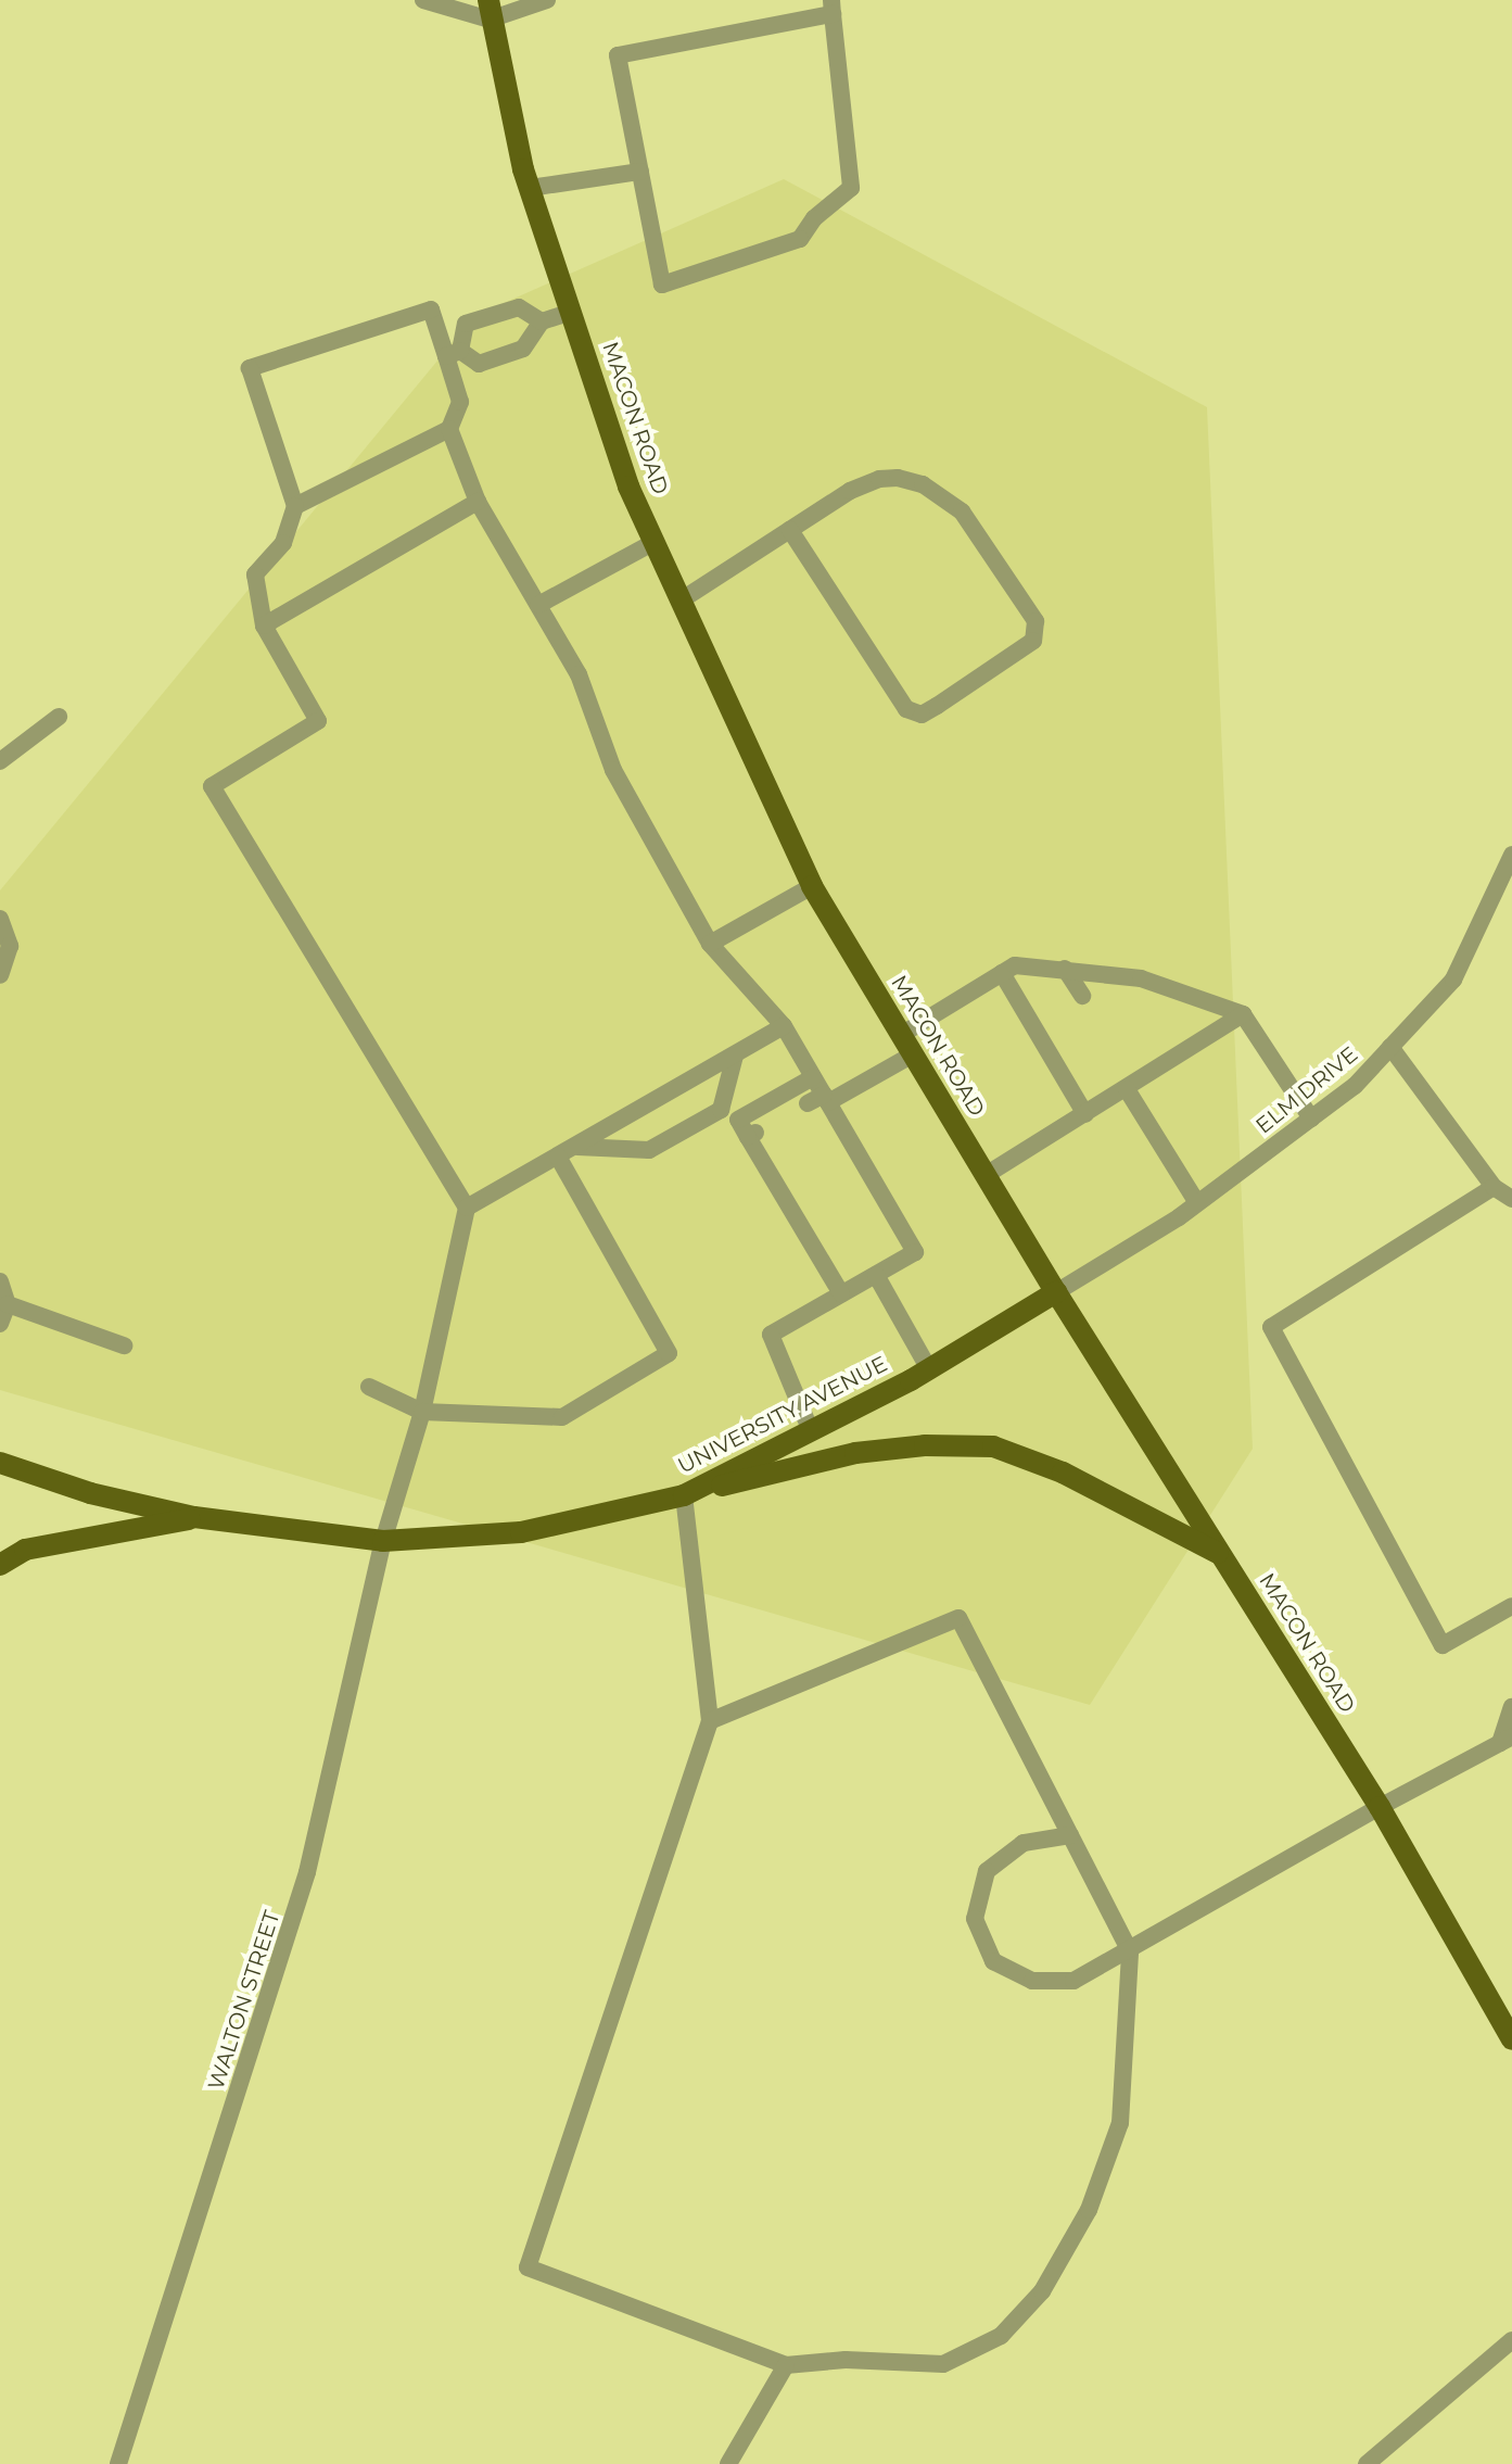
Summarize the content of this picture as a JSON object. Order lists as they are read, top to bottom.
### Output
{
  "streets": {
    "main road": ["MACON ROAD", "UNIVERSITY AVENUE"],
    "street": ["ELM DRIVE", "WALTON STREET"]
  },
  "crossings": [
    ["MACON ROAD", "ELM DRIVE"],
    ["MACON ROAD", "UNIVERSITY AVENUE"],
    ["ELM DRIVE", "UNIVERSITY AVENUE"],
    ["UNIVERSITY AVENUE", "WALTON STREET"]
  ]
}
